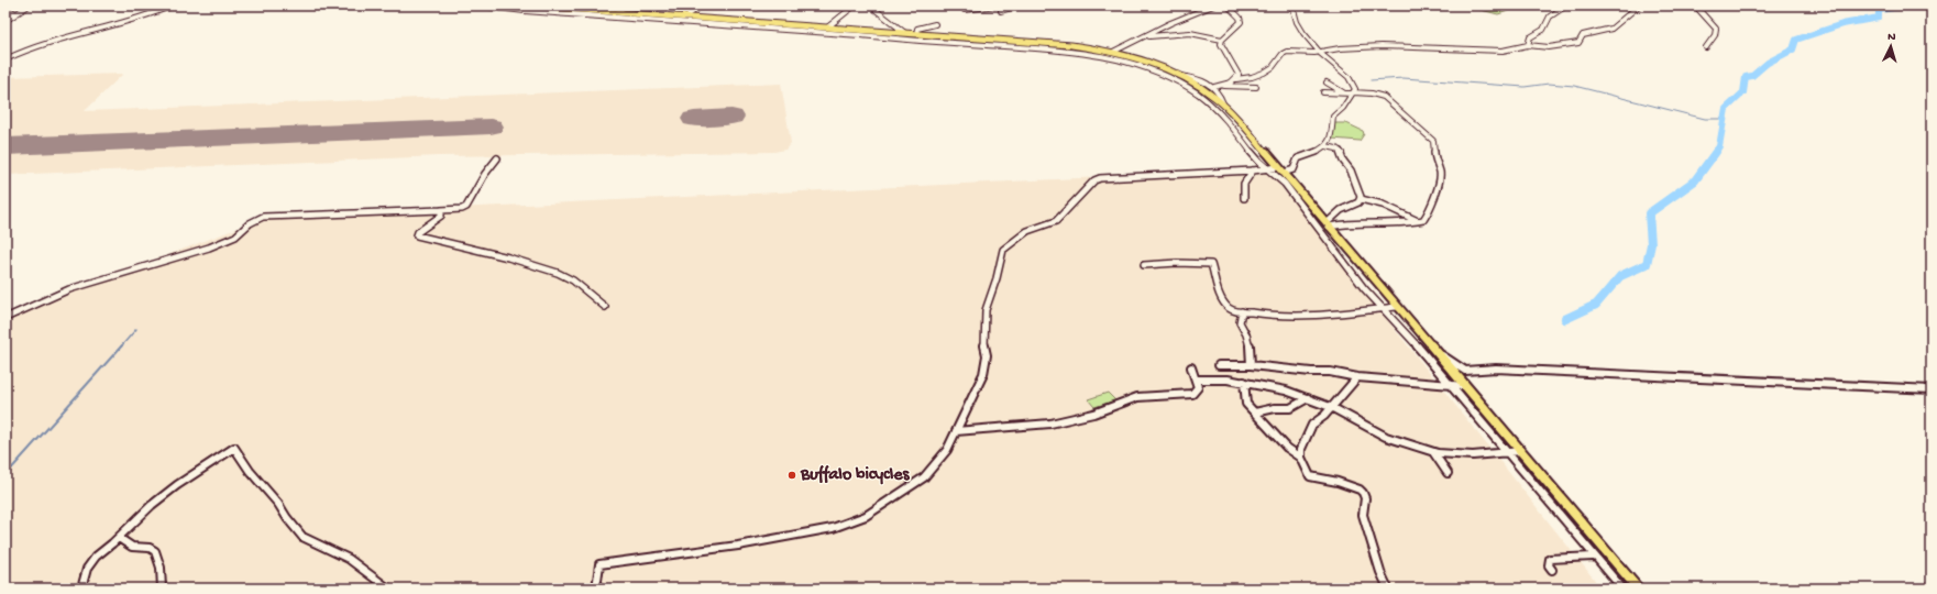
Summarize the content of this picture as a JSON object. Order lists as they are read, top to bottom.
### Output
{
  "places": ["Buffalo bicycles"],
  "north": "top"
}
